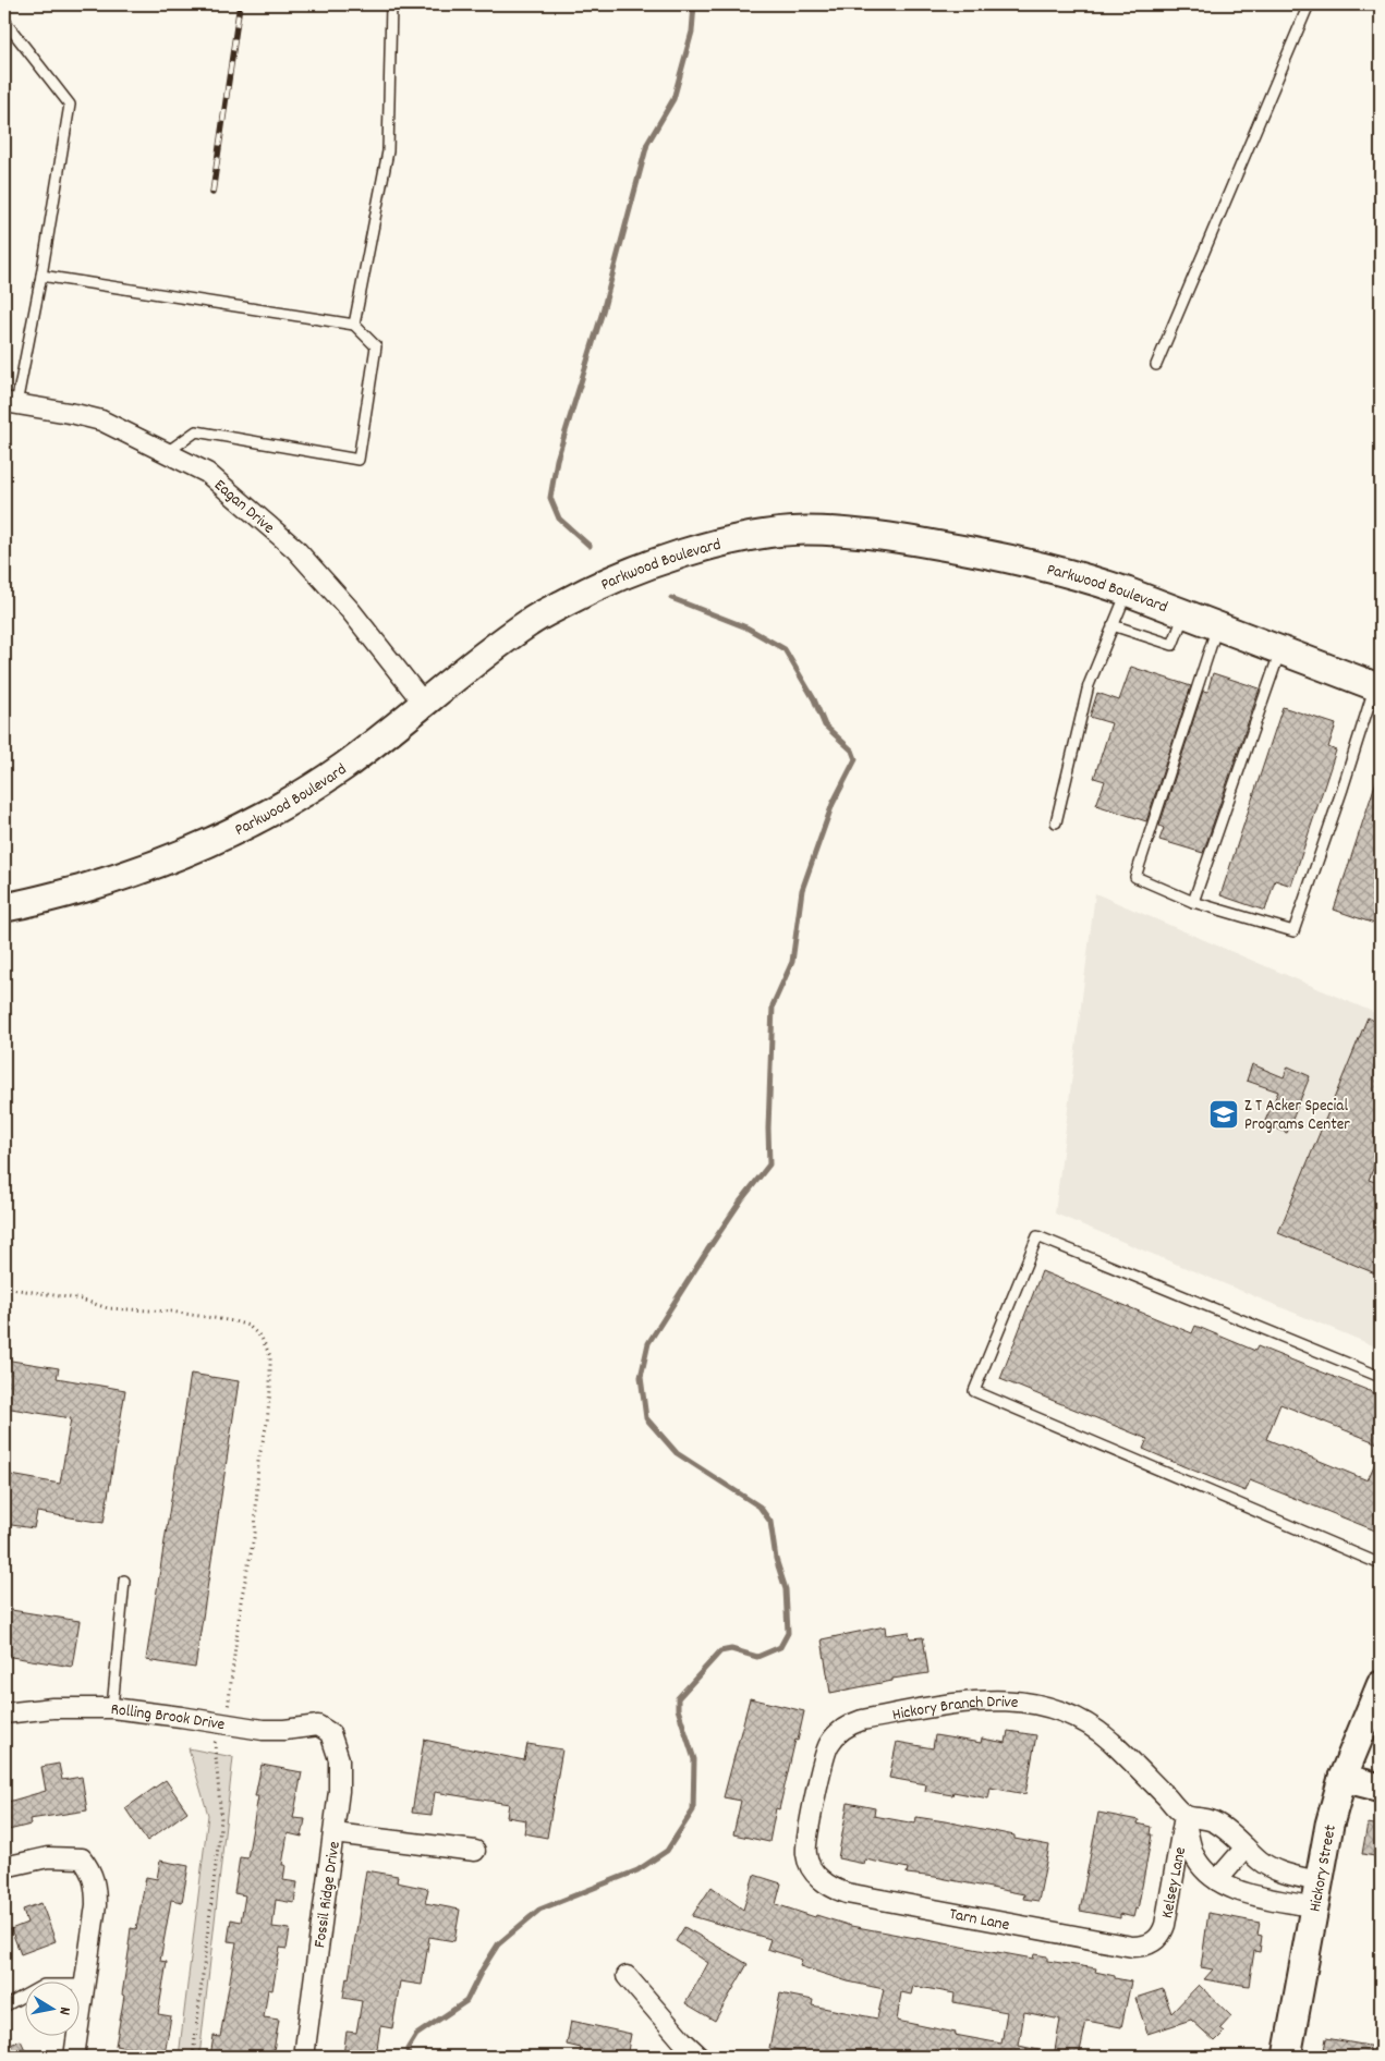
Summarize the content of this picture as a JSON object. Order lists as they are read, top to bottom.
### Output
{
  "streets": {
    "main road": ["Parkwood Boulevard", "Hickory Street"],
    "street": [
      "Eagan Drive",
      "Hickory Branch Drive",
      "Rolling Brook Drive",
      "Kelsey Lane",
      "Fossil Ridge Drive",
      "Tarn Lane"
    ]
  },
  "crossings": [
    ["Eagan Drive", "Parkwood Boulevard"],
    ["Hickory Branch Drive", "Kelsey Lane"],
    ["Hickory Branch Drive", "Tarn Lane"],
    ["Rolling Brook Drive", "Fossil Ridge Drive"],
    ["Kelsey Lane", "Tarn Lane"]
  ],
  "places": {
    "school or university": ["Z T Acker Special Programs Center"]
  },
  "north": "right"
}
